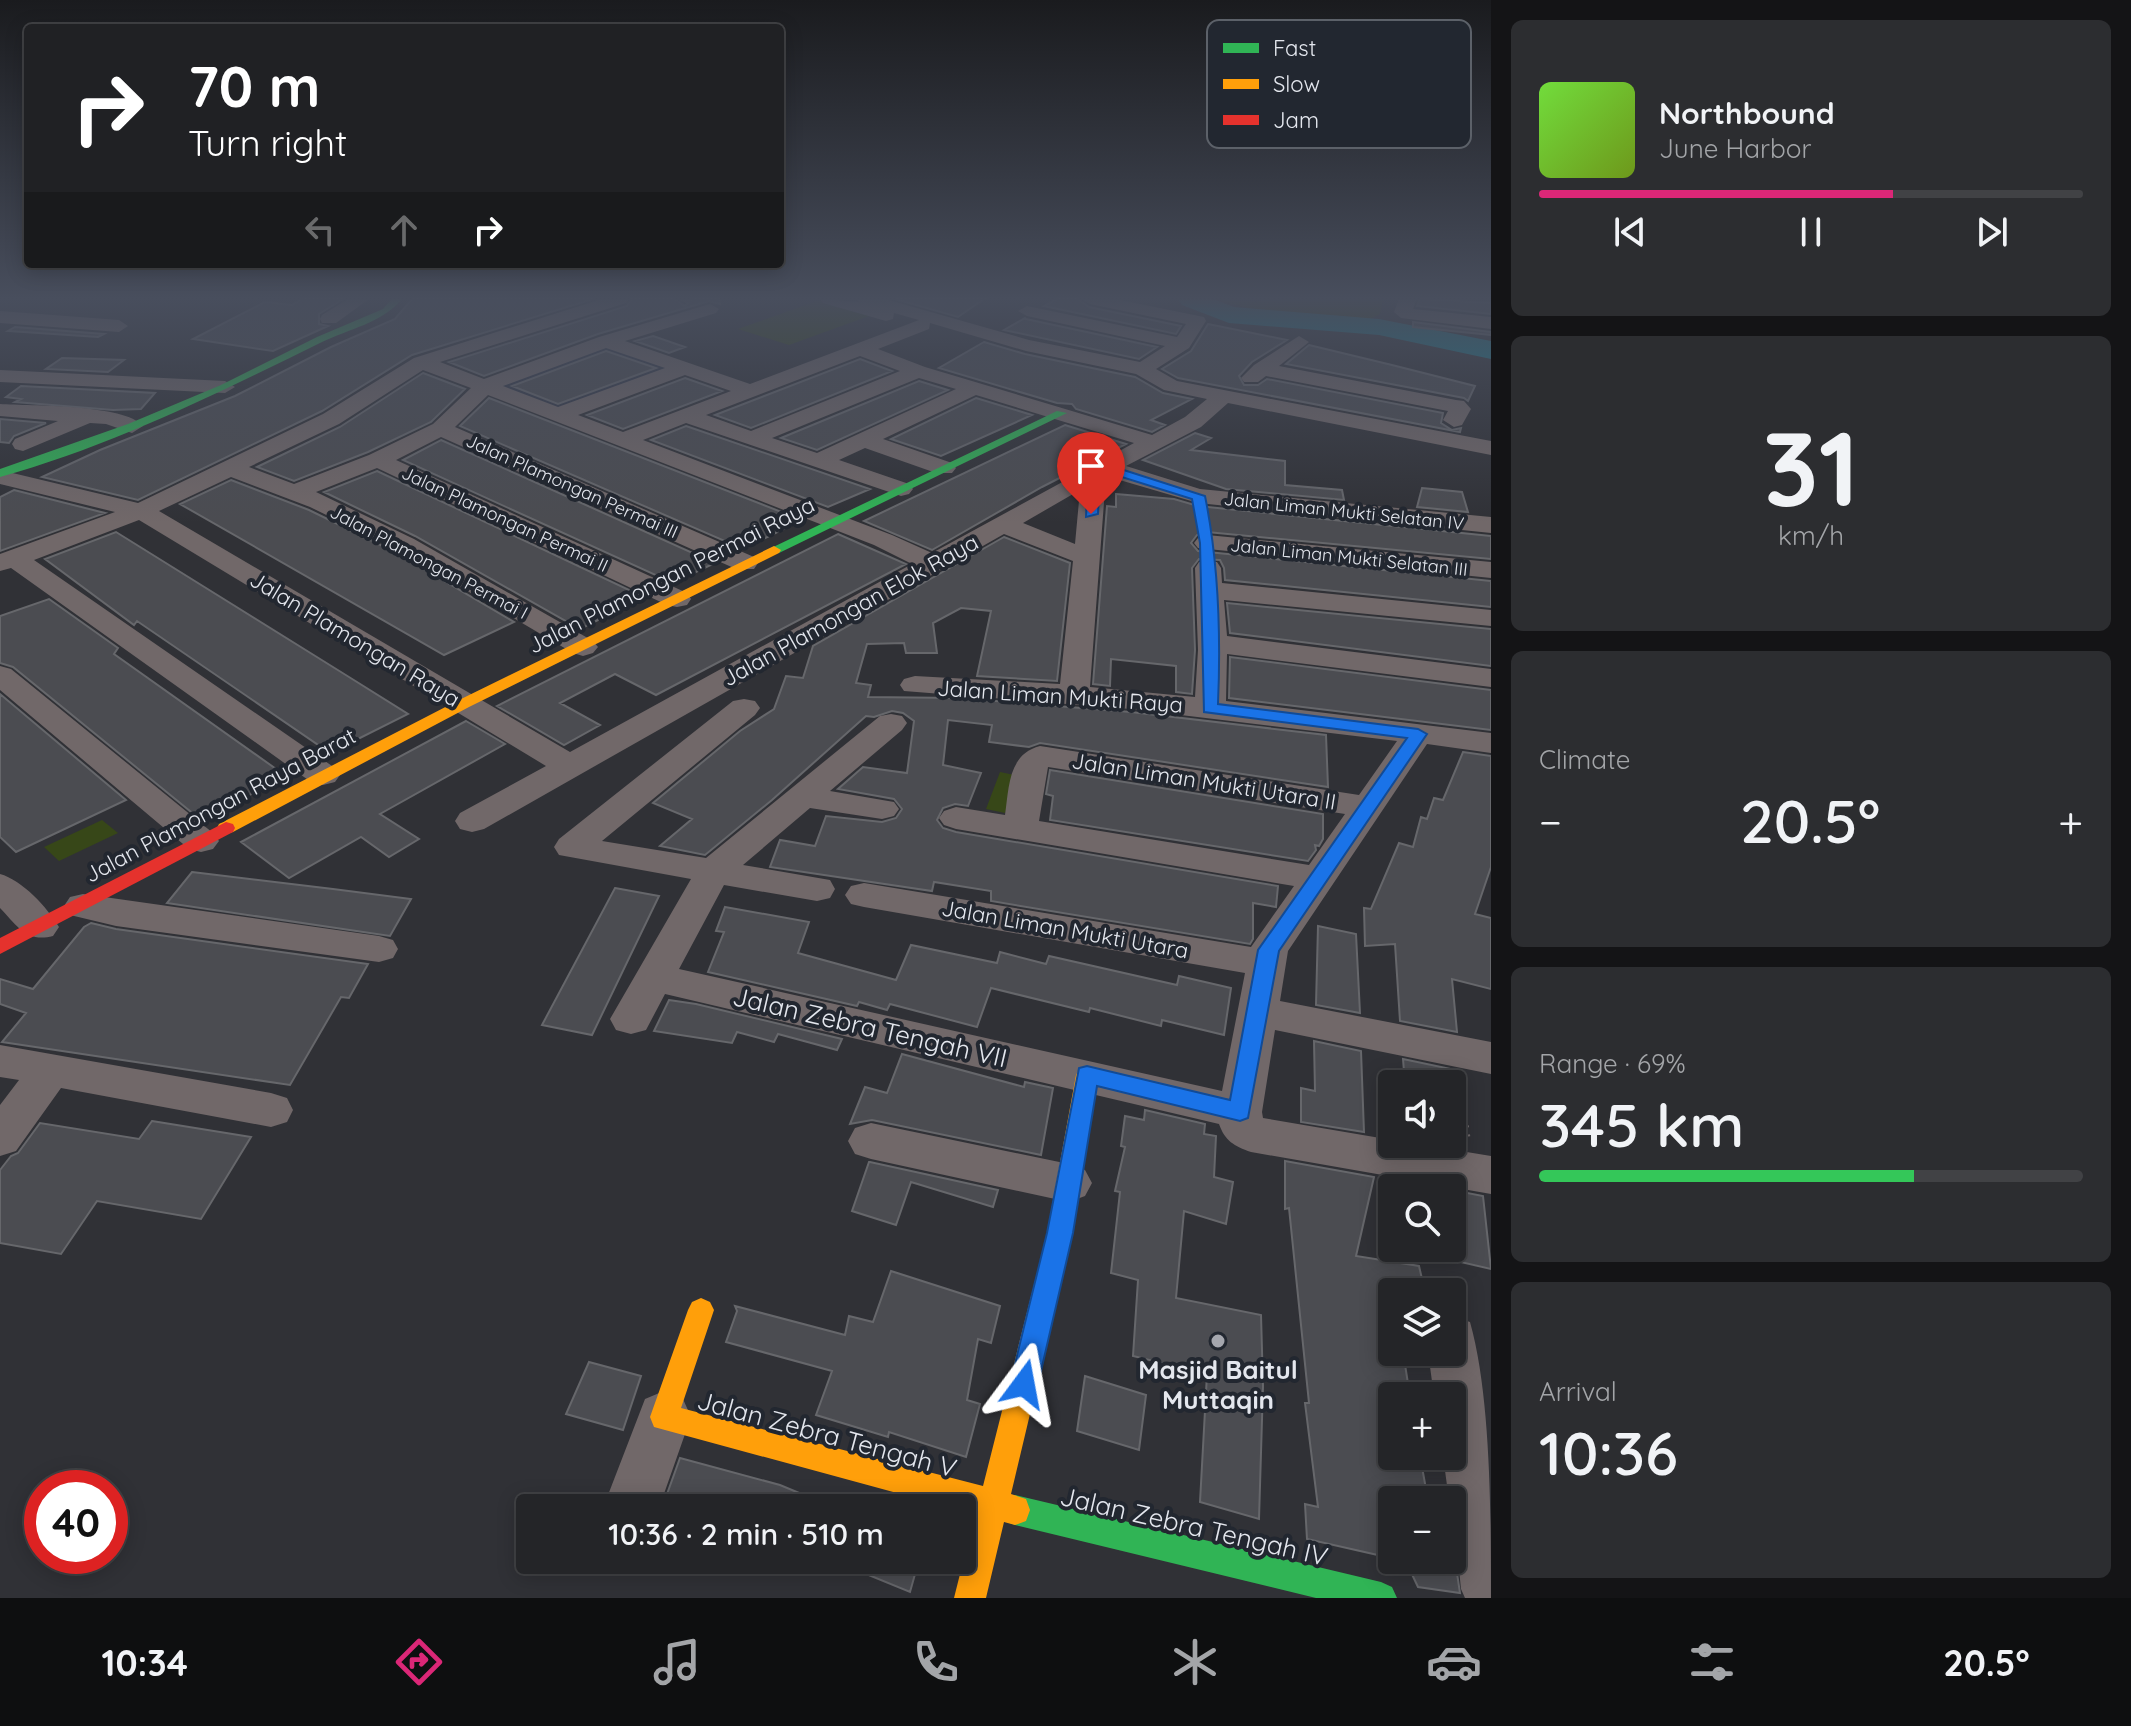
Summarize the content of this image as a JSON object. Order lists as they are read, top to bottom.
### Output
{
  "streets": {
    "street": [
      "Jalan Plamongan Permai III",
      "Jalan Liman Mukti Selatan IV",
      "Jalan Plamongan Permai II",
      "Jalan Liman Mukti Selatan III",
      "Jalan Plamongan Permai I",
      "Jalan Plamongan Permai Raya",
      "Jalan Plamongan Elok Raya",
      "Jalan Plamongan Raya",
      "Jalan Liman Mukti Raya",
      "Jalan Liman Mukti Utara II",
      "Jalan Plamongan Raya Barat",
      "Jalan Liman Mukti Utara",
      "Jalan Zebra Tengah VII",
      "Jalan Zebra Tengah V",
      "Jalan Zebra Tengah IV"
    ]
  },
  "crossings": [
    ["Jalan Plamongan Permai III", "Jalan Plamongan Permai II"],
    ["Jalan Plamongan Permai III", "Jalan Plamongan Permai I"],
    ["Jalan Plamongan Permai III", "Jalan Plamongan Permai Raya"],
    ["Jalan Liman Mukti Selatan IV", "Jalan Plamongan Elok Raya"],
    ["Jalan Plamongan Permai II", "Jalan Plamongan Permai Raya"],
    ["Jalan Plamongan Permai I", "Jalan Plamongan Permai Raya"],
    ["Jalan Plamongan Permai Raya", "Jalan Plamongan Raya"],
    ["Jalan Plamongan Permai Raya", "Jalan Plamongan Raya Barat"],
    ["Jalan Plamongan Elok Raya", "Jalan Plamongan Raya"],
    ["Jalan Plamongan Raya", "Jalan Plamongan Raya Barat"],
    ["Jalan Zebra Tengah V", "Jalan Zebra Tengah IV"]
  ],
  "places": ["Masjid Baitul Muttaqin"],
  "legend": ["Fast", "Slow", "Jam"],
  "page": {
    "turn": ["70 m", "Turn right"],
    "song": ["Northbound", "June Harbor"],
    "tile": [
      ["31", "km/h"],
      "Climate",
      ["Range · 69%", "345 km"],
      ["Arrival", "10:36"]
    ],
    "heat": ["−", "20.5°", "+"],
    "map_buttons": ["+", "−"],
    "limit": "40",
    "trip": "10:36 · 2 min · 510 m",
    "tabs": ["10:34", "20.5°"]
  }
}
